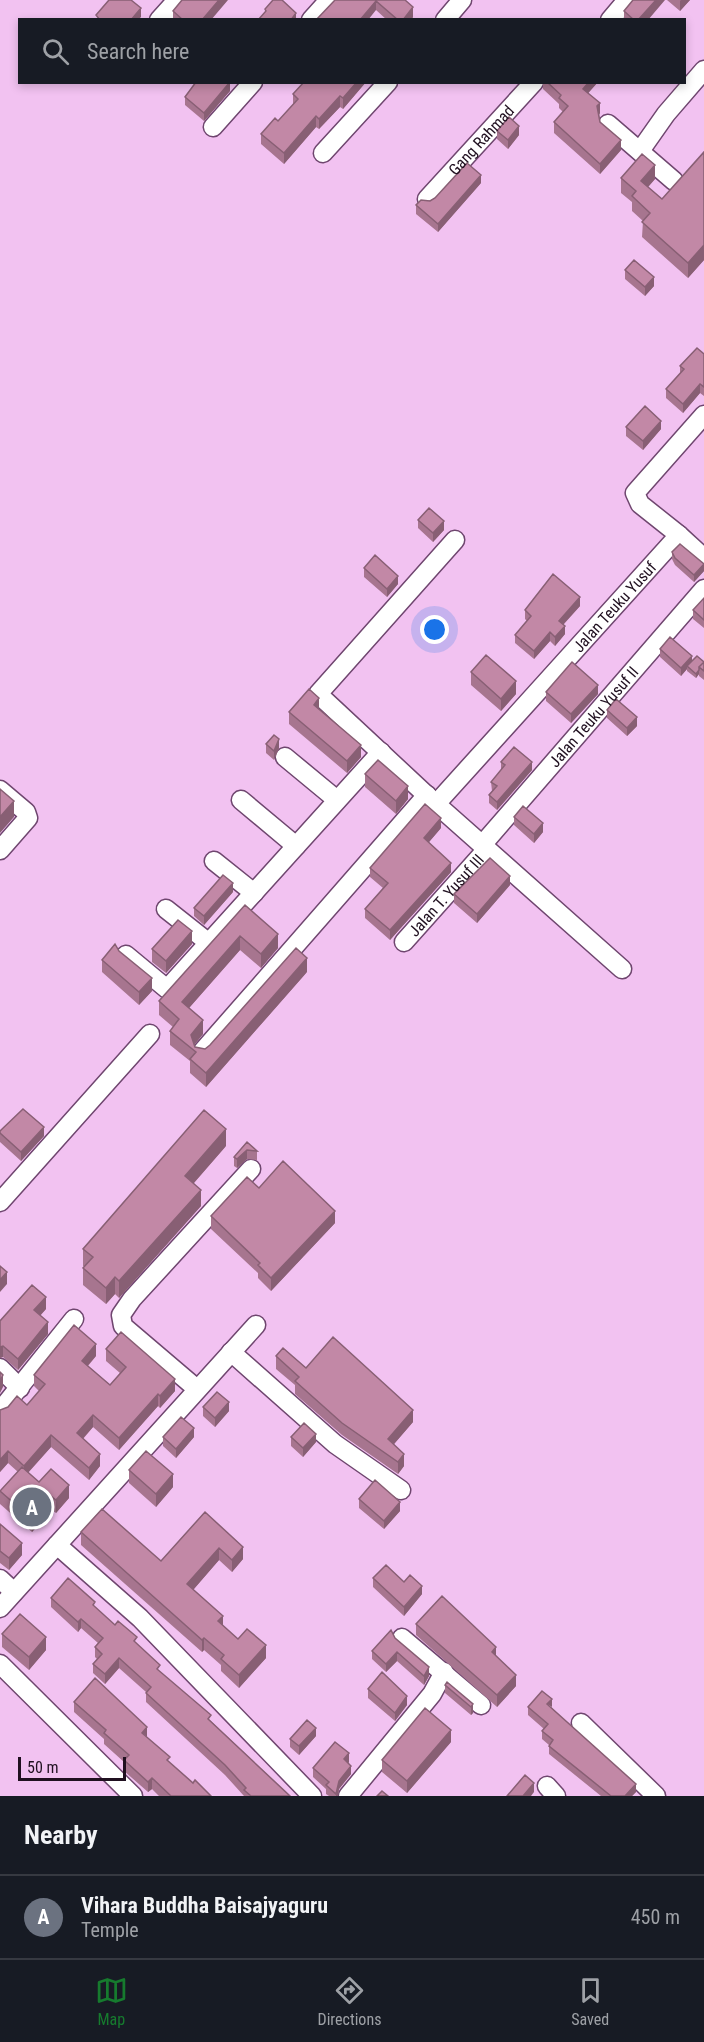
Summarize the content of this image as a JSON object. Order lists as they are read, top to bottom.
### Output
{
  "streets": {
    "street": [
      "Gang Rahmad",
      "Jalan Teuku Yusuf",
      "Jalan Teuku Yusuf II",
      "Jalan T. Yusuf III"
    ]
  },
  "crossings": [
    ["Jalan Teuku Yusuf II", "Jalan T. Yusuf III"]
  ],
  "scale_bar": "50 m",
  "page": {
    "search": "Search here",
    "pins": "A",
    "scale": "50 m",
    "heading": "Nearby",
    "list": [
      {
        "mark": "A",
        "name": "Vihara Buddha Baisajyaguru",
        "note": "Temple",
        "value": "450 m"
      }
    ],
    "nav": ["Map", "Directions", "Saved"]
  }
}
